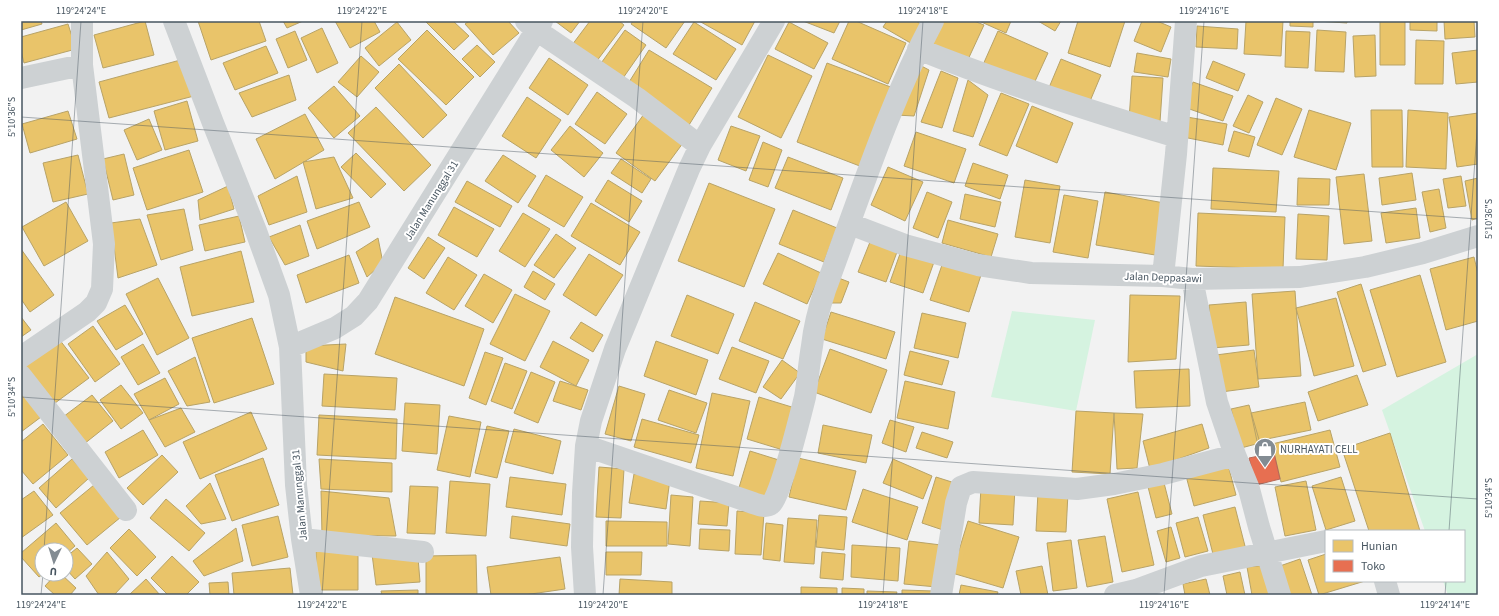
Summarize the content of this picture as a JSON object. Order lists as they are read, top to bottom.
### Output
{
  "streets": {
    "street": ["Jalan Manunggal 31", "Jalan Deppasawi"]
  },
  "places": {
    "shop": ["NURHAYATI CELL"]
  },
  "legend": ["Hunian", "Toko"],
  "north": "bottom",
  "coordinates": [
    "119°24'24\"E",
    "119°24'22\"E",
    "119°24'20\"E",
    "119°24'18\"E",
    "119°24'16\"E",
    "5°10'36\"S",
    "5°10'34\"S",
    "119°24'14\"E"
  ]
}
